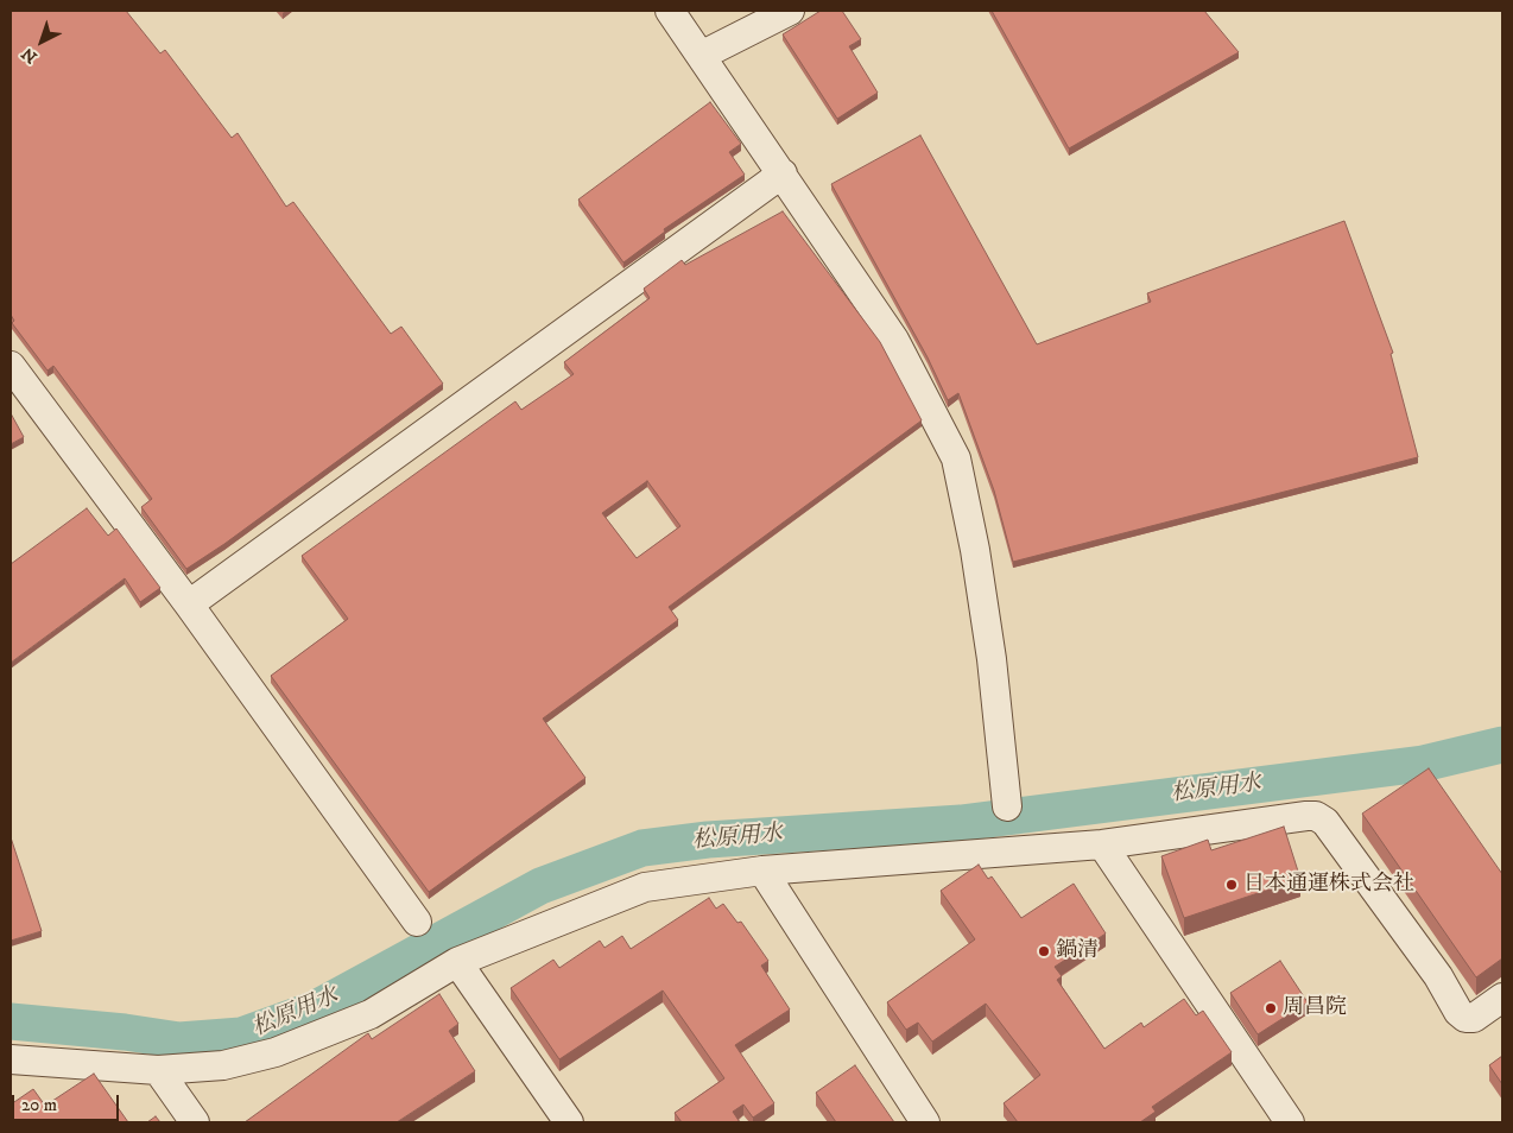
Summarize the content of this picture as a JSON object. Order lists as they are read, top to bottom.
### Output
{
  "water": ["松原用水"],
  "places": ["日本通運株式会社", "鍋清", "周昌院"],
  "scale_bar": "20 m",
  "north": "bottom left"
}
